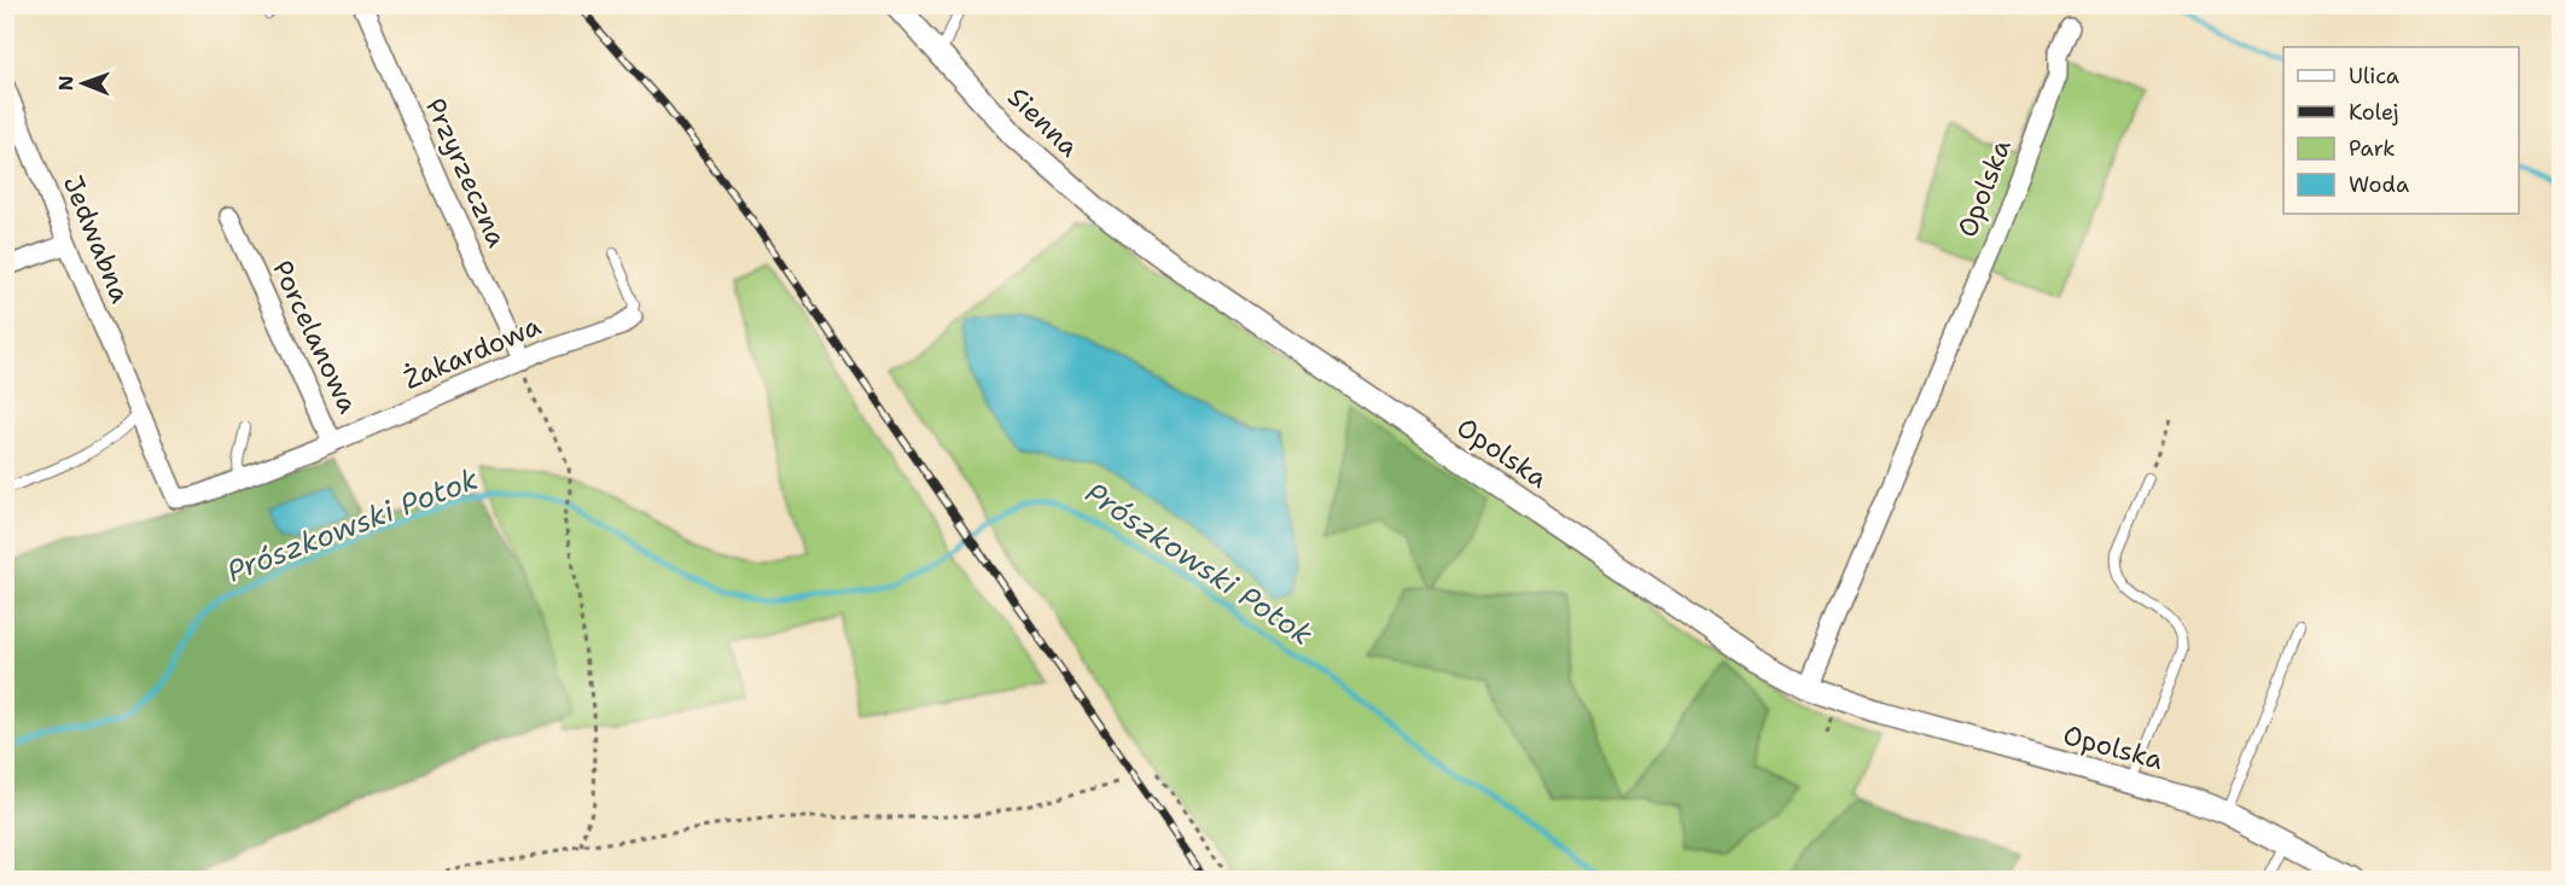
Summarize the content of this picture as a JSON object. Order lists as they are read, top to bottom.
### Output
{
  "streets": {
    "street": [
      "Sienna",
      "Przyrzeczna",
      "Opolska",
      "Jedwabna",
      "Porcelanowa",
      "Żakardowa"
    ]
  },
  "crossings": [
    ["Sienna", "Opolska"],
    ["Przyrzeczna", "Żakardowa"],
    ["Jedwabna", "Porcelanowa"],
    ["Porcelanowa", "Żakardowa"]
  ],
  "water": ["Prószkowski Potok"],
  "legend": [
    "Ulica",
    "Kolej",
    "Park",
    "Woda"
  ],
  "north": "left"
}
